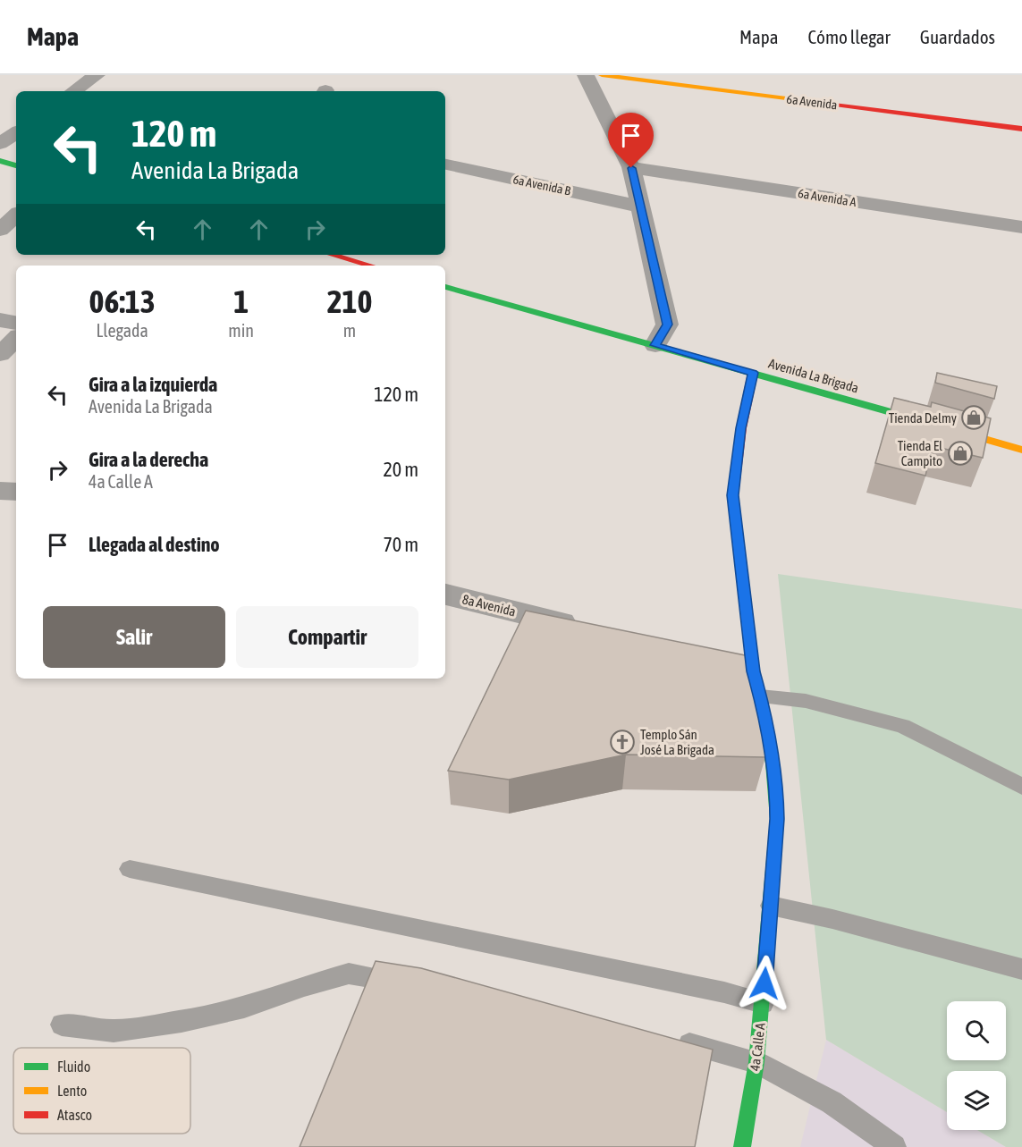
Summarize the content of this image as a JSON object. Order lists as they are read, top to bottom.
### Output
{
  "streets": {
    "street": [
      "6a Avenida",
      "6a Avenida B",
      "6a Avenida A",
      "Avenida La Brigada",
      "8a Avenida",
      "4a Calle A"
    ]
  },
  "crossings": [
    ["Avenida La Brigada", "4a Calle A"]
  ],
  "places": {
    "shop": ["Tienda Delmy", "Tienda El Campito"],
    "church": ["Templo Sán José La Brigada"]
  },
  "legend": ["Fluido", "Lento", "Atasco"],
  "page": {
    "header": "Mapa",
    "nav": ["Mapa", "Cómo llegar", "Guardados"],
    "turn": ["120 m", "Avenida La Brigada"],
    "eta": [
      "06:13",
      "Llegada",
      "1",
      "min",
      "210",
      "m"
    ],
    "list": [
      {
        "name": "Gira a la izquierda",
        "note": "Avenida La Brigada",
        "value": "120 m"
      },
      {
        "name": "Gira a la derecha",
        "note": "4a Calle A",
        "value": "20 m"
      },
      {
        "name": "Llegada al destino",
        "value": "70 m"
      }
    ],
    "buttons": ["Salir", "Compartir"]
  }
}
